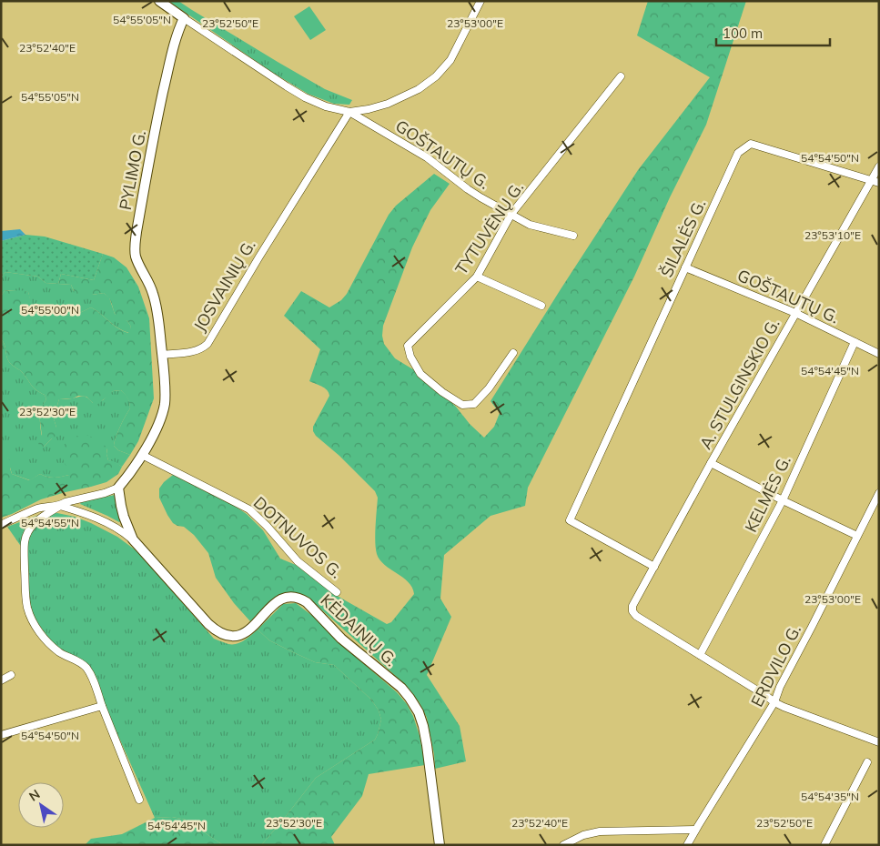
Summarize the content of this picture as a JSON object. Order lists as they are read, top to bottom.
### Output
{
  "streets": {
    "main road": ["PYLIMO G.", "KĖDAINIŲ G."],
    "street": [
      "GOŠTAUTŲ G.",
      "TYTUVĖNŲ G.",
      "ŠILALĖS G.",
      "JOSVAINIŲ G.",
      "A. STULGINSKIO G.",
      "KELMĖS G.",
      "DOTNUVOS G.",
      "ERDVILO G."
    ]
  },
  "crossings": [
    ["GOŠTAUTŲ G.", "TYTUVĖNŲ G."],
    ["GOŠTAUTŲ G.", "ŠILALĖS G."],
    ["GOŠTAUTŲ G.", "JOSVAINIŲ G."],
    ["GOŠTAUTŲ G.", "A. STULGINSKIO G."],
    ["GOŠTAUTŲ G.", "KELMĖS G."],
    ["PYLIMO G.", "JOSVAINIŲ G."],
    ["ŠILALĖS G.", "A. STULGINSKIO G."],
    ["A. STULGINSKIO G.", "KELMĖS G."]
  ],
  "scale_bar": "100 m",
  "north": "top left",
  "coordinates": [
    "54°55'05\"N",
    "23°52'50\"E",
    "23°53'00\"E",
    "23°52'40\"E",
    "54°54'50\"N",
    "23°53'10\"E",
    "54°55'00\"N",
    "54°54'45\"N",
    "23°52'30\"E",
    "54°54'55\"N",
    "54°54'35\"N"
  ]
}
